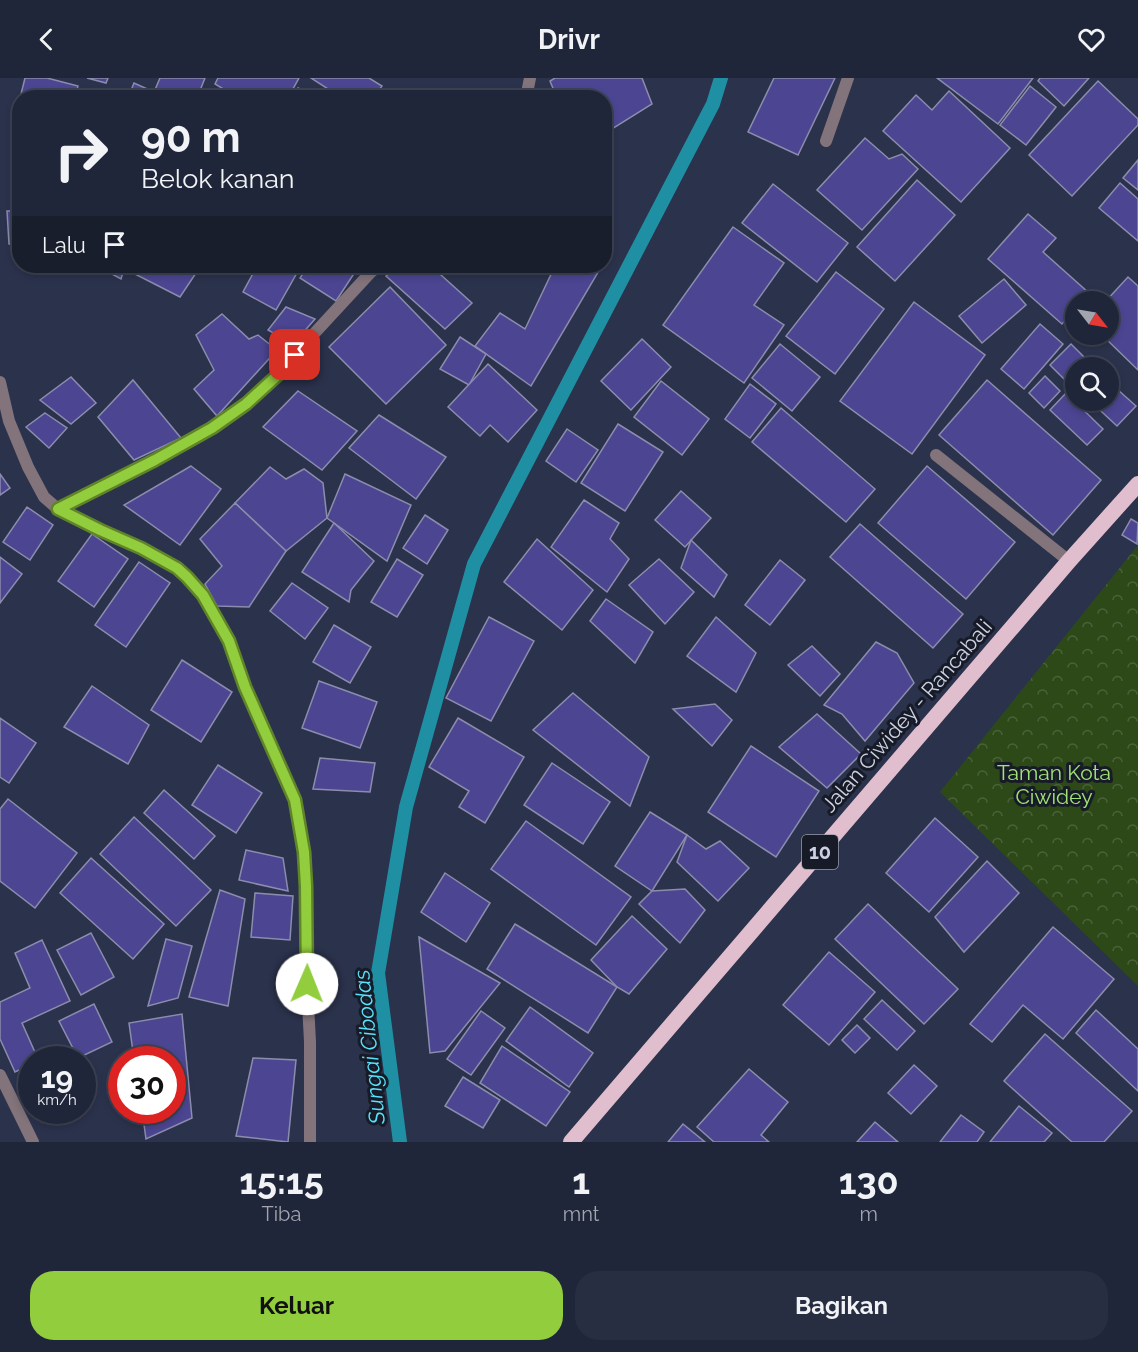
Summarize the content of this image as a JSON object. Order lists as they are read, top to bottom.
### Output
{
  "streets": {
    "highway": ["Jalan Ciwidey - Rancabali", "10"]
  },
  "water": ["Sungai Cibodas"],
  "parks": ["Taman Kota Ciwidey"],
  "north": "bottom right",
  "page": {
    "header": "Drivr",
    "turn": ["90 m", "Belok kanan"],
    "then": "Lalu",
    "speed": "19 km/h",
    "limit": "30",
    "eta": [
      "15:15",
      "Tiba",
      "1",
      "mnt",
      "130",
      "m"
    ],
    "buttons": ["Keluar", "Bagikan"]
  }
}
